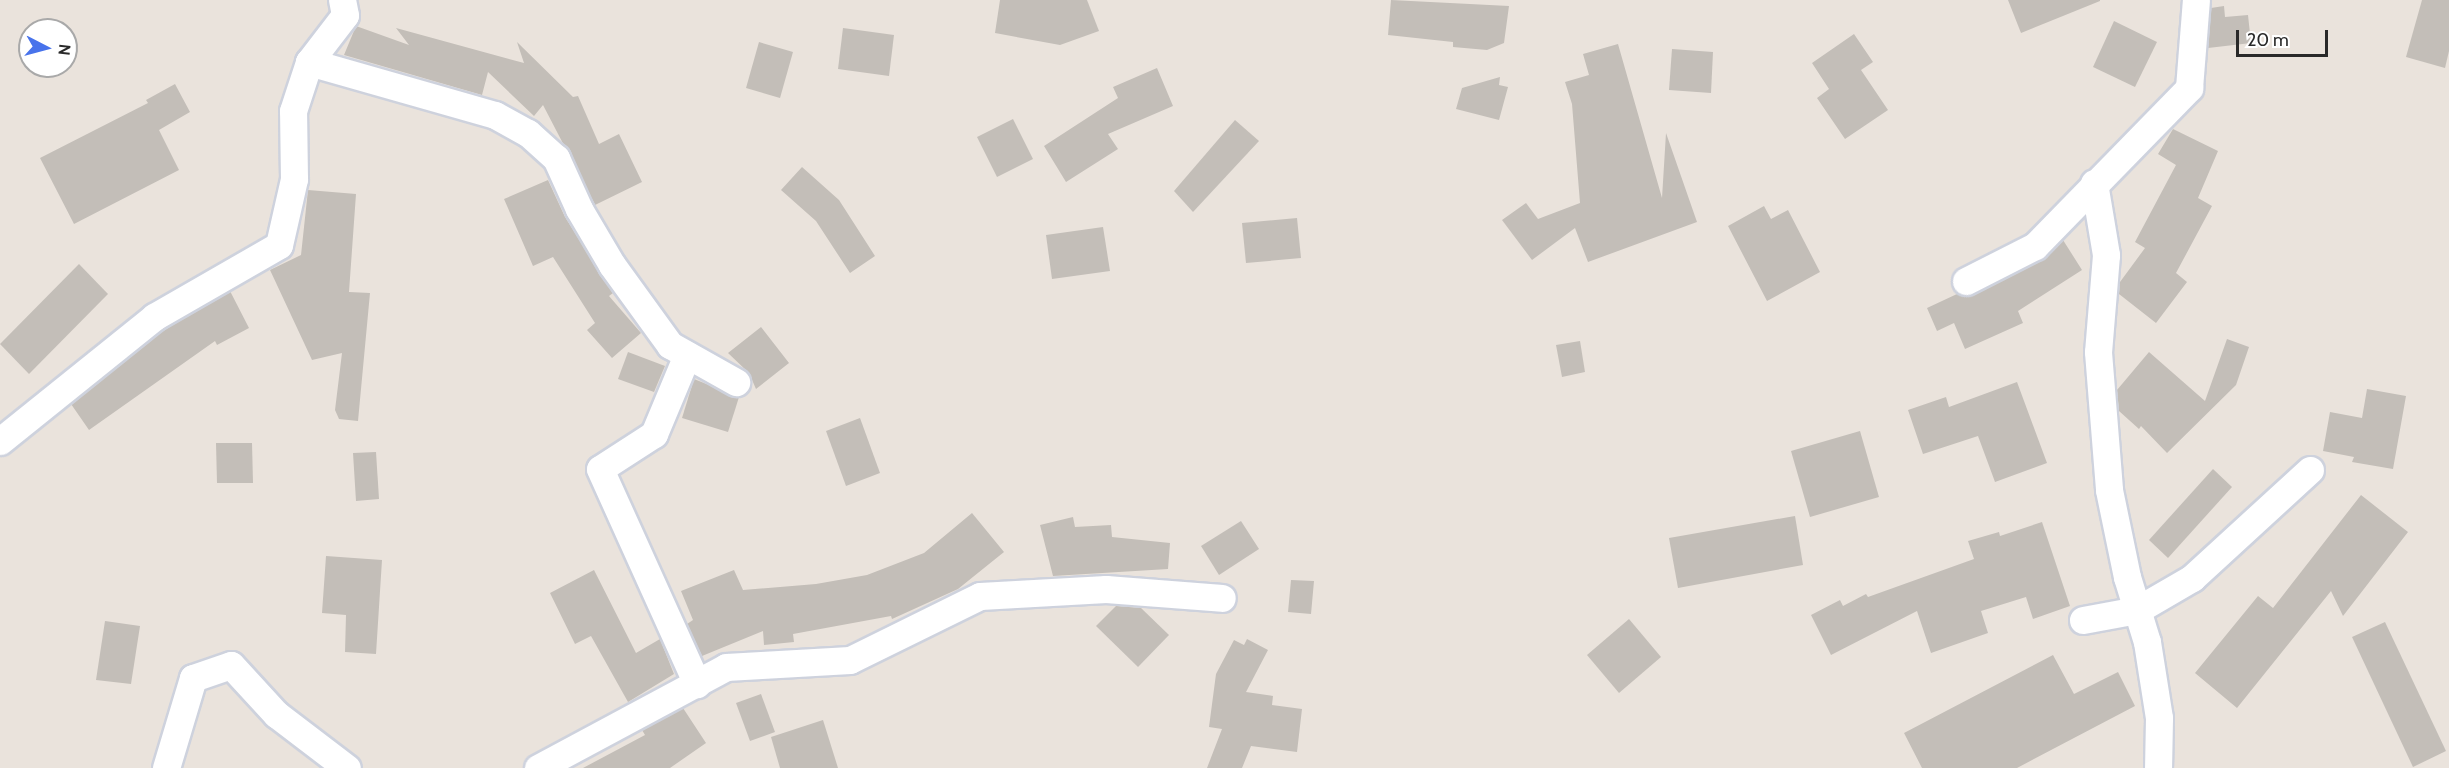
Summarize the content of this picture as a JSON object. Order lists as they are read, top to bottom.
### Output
{
  "scale_bar": "20 m",
  "north": "right"
}
